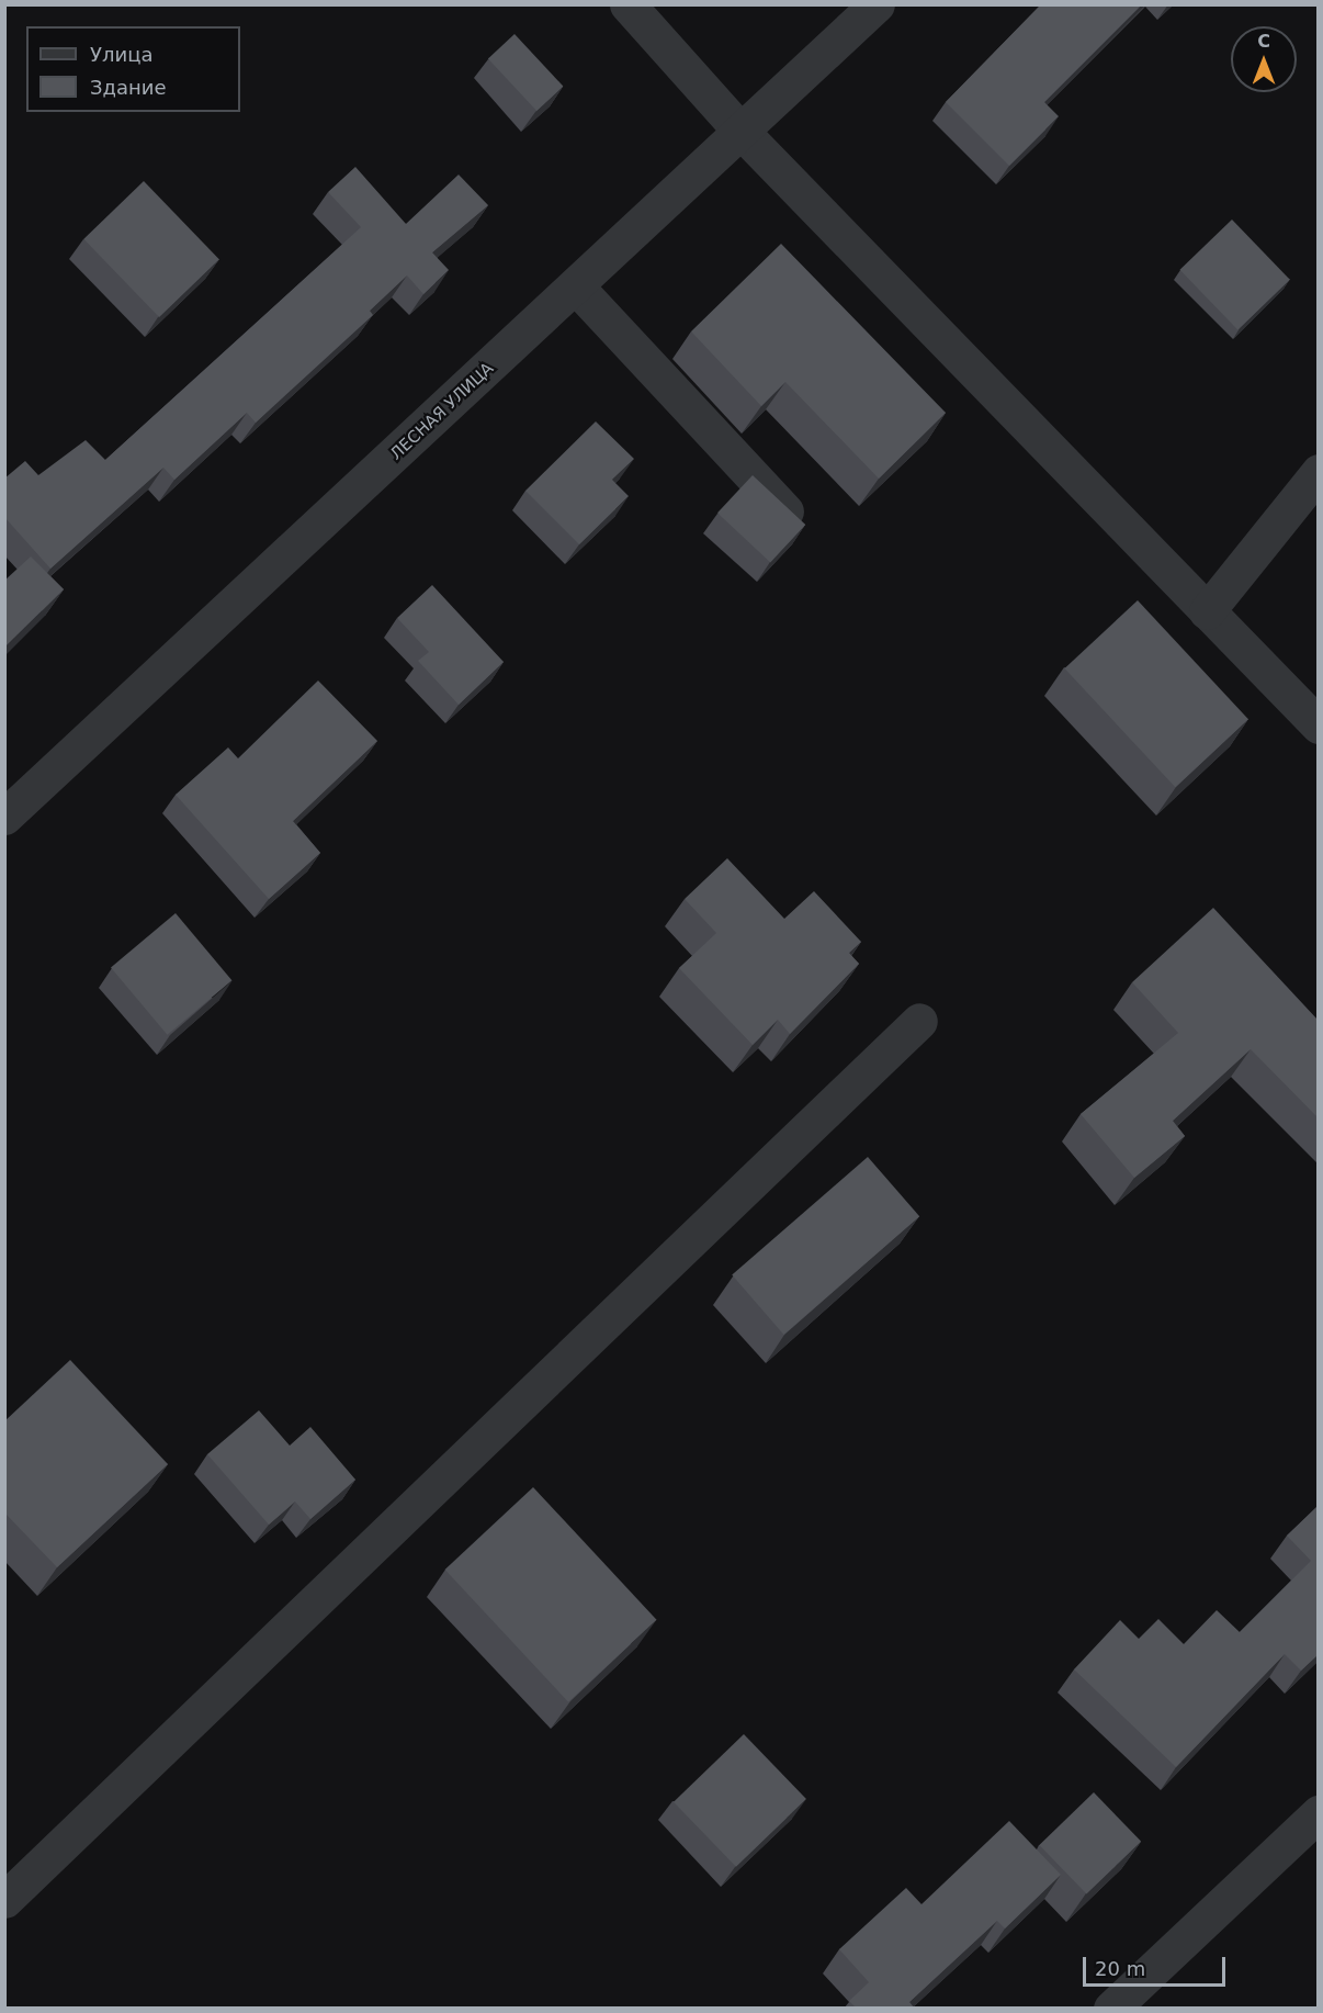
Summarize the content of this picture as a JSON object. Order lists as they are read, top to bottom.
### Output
{
  "streets": {
    "street": ["ЛЕСНАЯ УЛИЦА"]
  },
  "legend": ["Улица", "Здание"],
  "scale_bar": "20 m",
  "north": "top"
}
